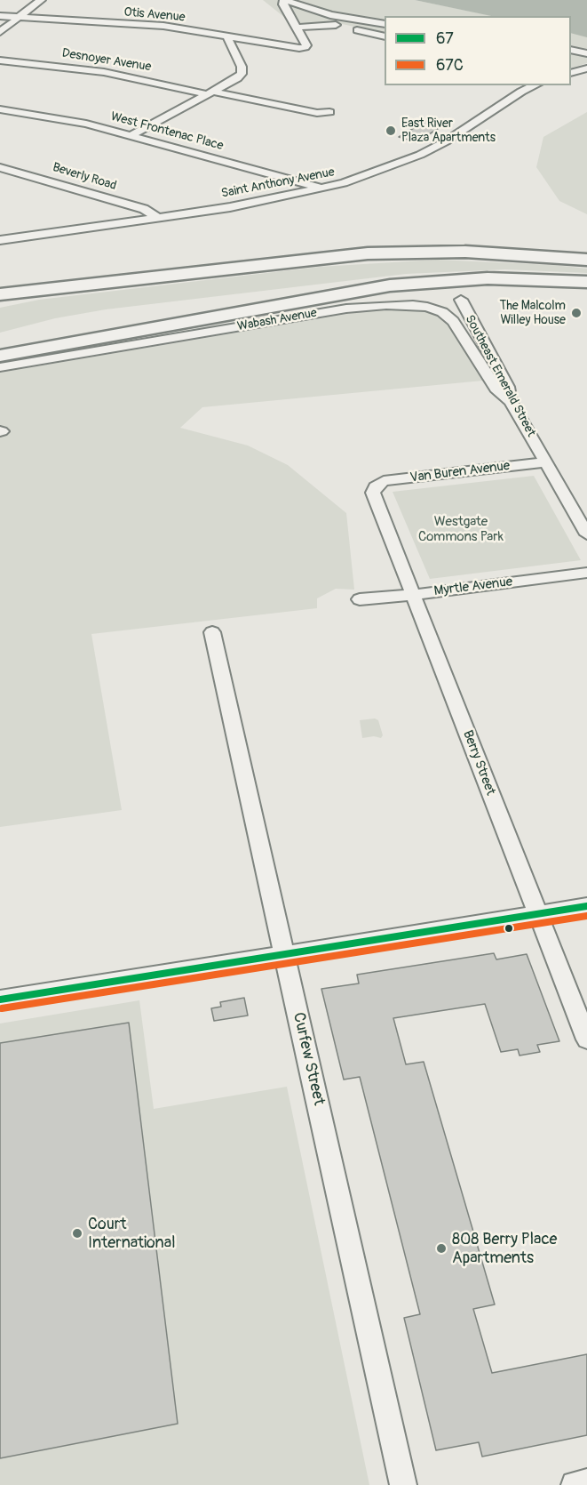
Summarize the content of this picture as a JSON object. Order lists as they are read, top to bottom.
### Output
{
  "streets": {
    "street": [
      "Otis Avenue",
      "Desnoyer Avenue",
      "West Frontenac Place",
      "Beverly Road",
      "Saint Anthony Avenue",
      "Wabash Avenue",
      "Southeast Emerald Street",
      "Van Buren Avenue",
      "Myrtle Avenue",
      "Berry Street",
      "Curfew Street"
    ]
  },
  "crossings": [
    ["West Frontenac Place", "Saint Anthony Avenue"],
    ["Beverly Road", "Saint Anthony Avenue"],
    ["Wabash Avenue", "Southeast Emerald Street"],
    ["Southeast Emerald Street", "Van Buren Avenue"],
    ["Van Buren Avenue", "Berry Street"],
    ["Myrtle Avenue", "Berry Street"]
  ],
  "parks": ["Westgate Commons Park"],
  "places": [
    "East River Plaza Apartments",
    "The Malcolm Willey House",
    "Court International",
    "808 Berry Place Apartments"
  ],
  "lines": ["transit line 67", "transit line 67C"],
  "legend": ["67", "67C"]
}
